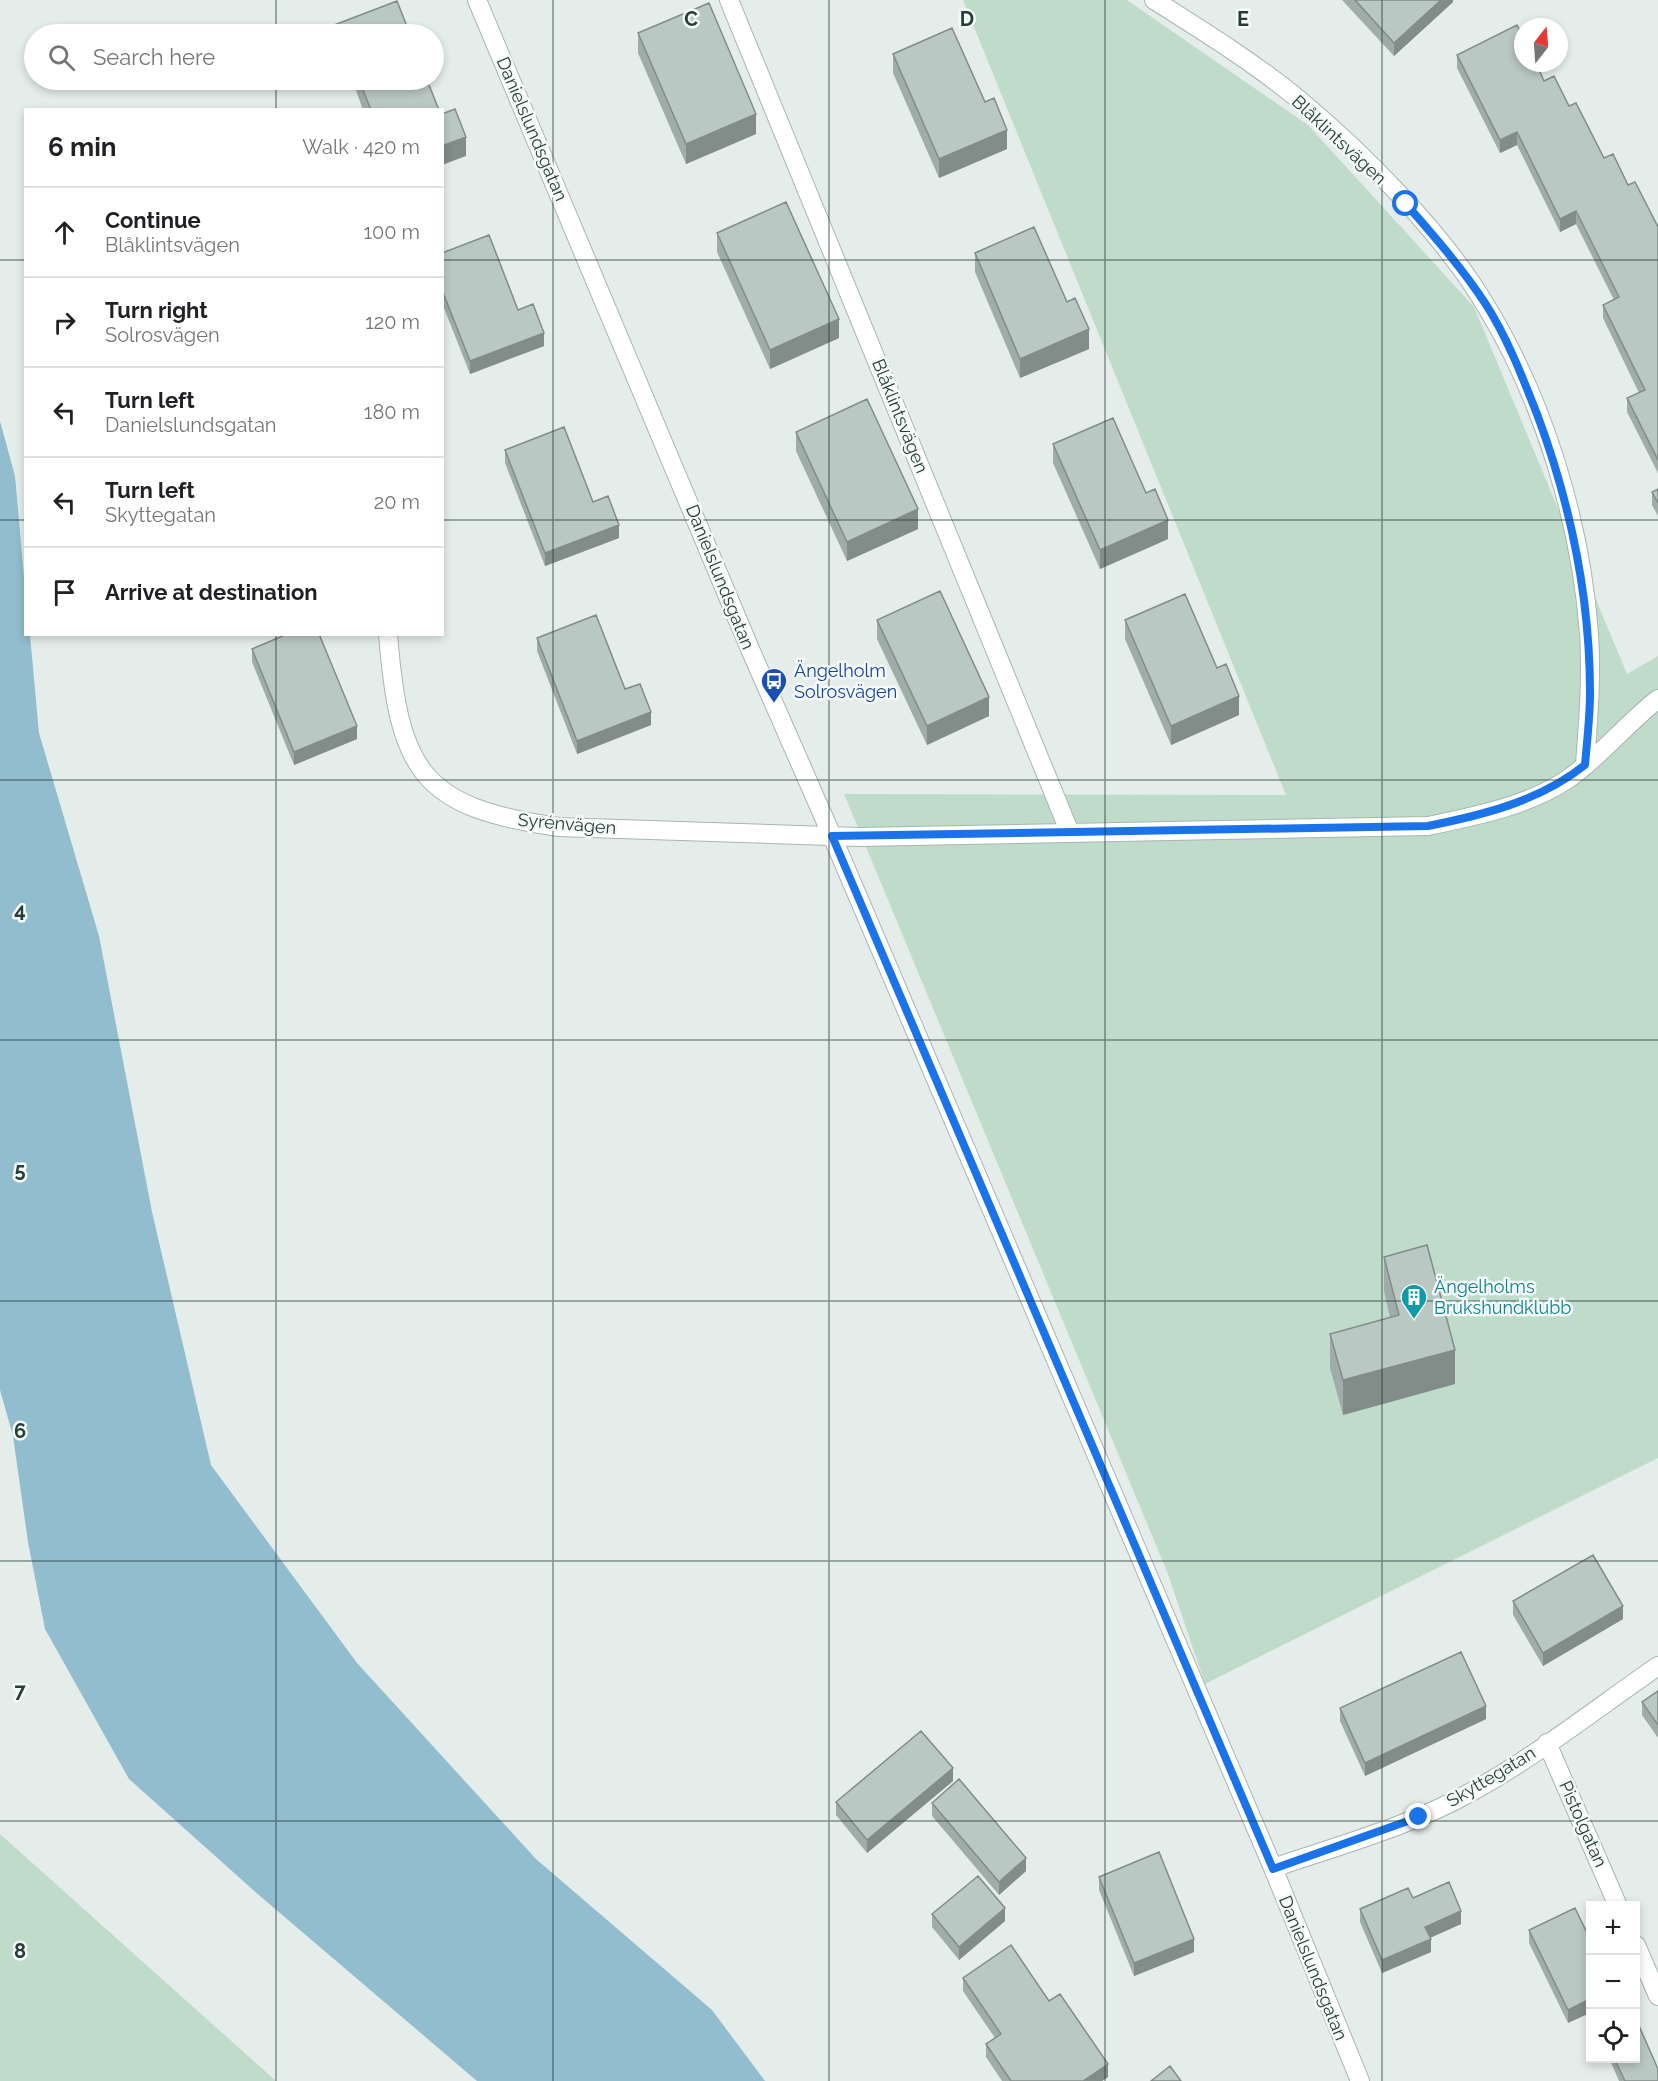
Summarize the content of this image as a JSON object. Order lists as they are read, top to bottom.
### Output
{
  "streets": {
    "street": [
      "Danielslundsgatan",
      "Blåklintsvägen",
      "Syrénvägen",
      "Skyttegatan",
      "Pistolgatan"
    ]
  },
  "crossings": [
    ["Danielslundsgatan", "Syrénvägen"],
    ["Danielslundsgatan", "Skyttegatan"],
    ["Blåklintsvägen", "Syrénvägen"],
    ["Skyttegatan", "Pistolgatan"]
  ],
  "places": {
    "bus stop": ["Ängelholm Solrosvägen"],
    "building": ["Ängelholms Brukshundklubb"]
  },
  "north": "top",
  "page": {
    "search": "Search here",
    "heading": ["6 min", "Walk · 420 m"],
    "list": [
      ["Continue", "Blåklintsvägen", "100 m"],
      ["Turn right", "Solrosvägen", "120 m"],
      ["Turn left", "Danielslundsgatan", "180 m"],
      ["Turn left", "Skyttegatan", "20 m"],
      "Arrive at destination"
    ],
    "map_buttons": ["+", "−"]
  },
  "grid": {
    "columns": ["C", "D", "E"],
    "rows": [
      "4",
      "5",
      "6",
      "7",
      "8"
    ]
  }
}
